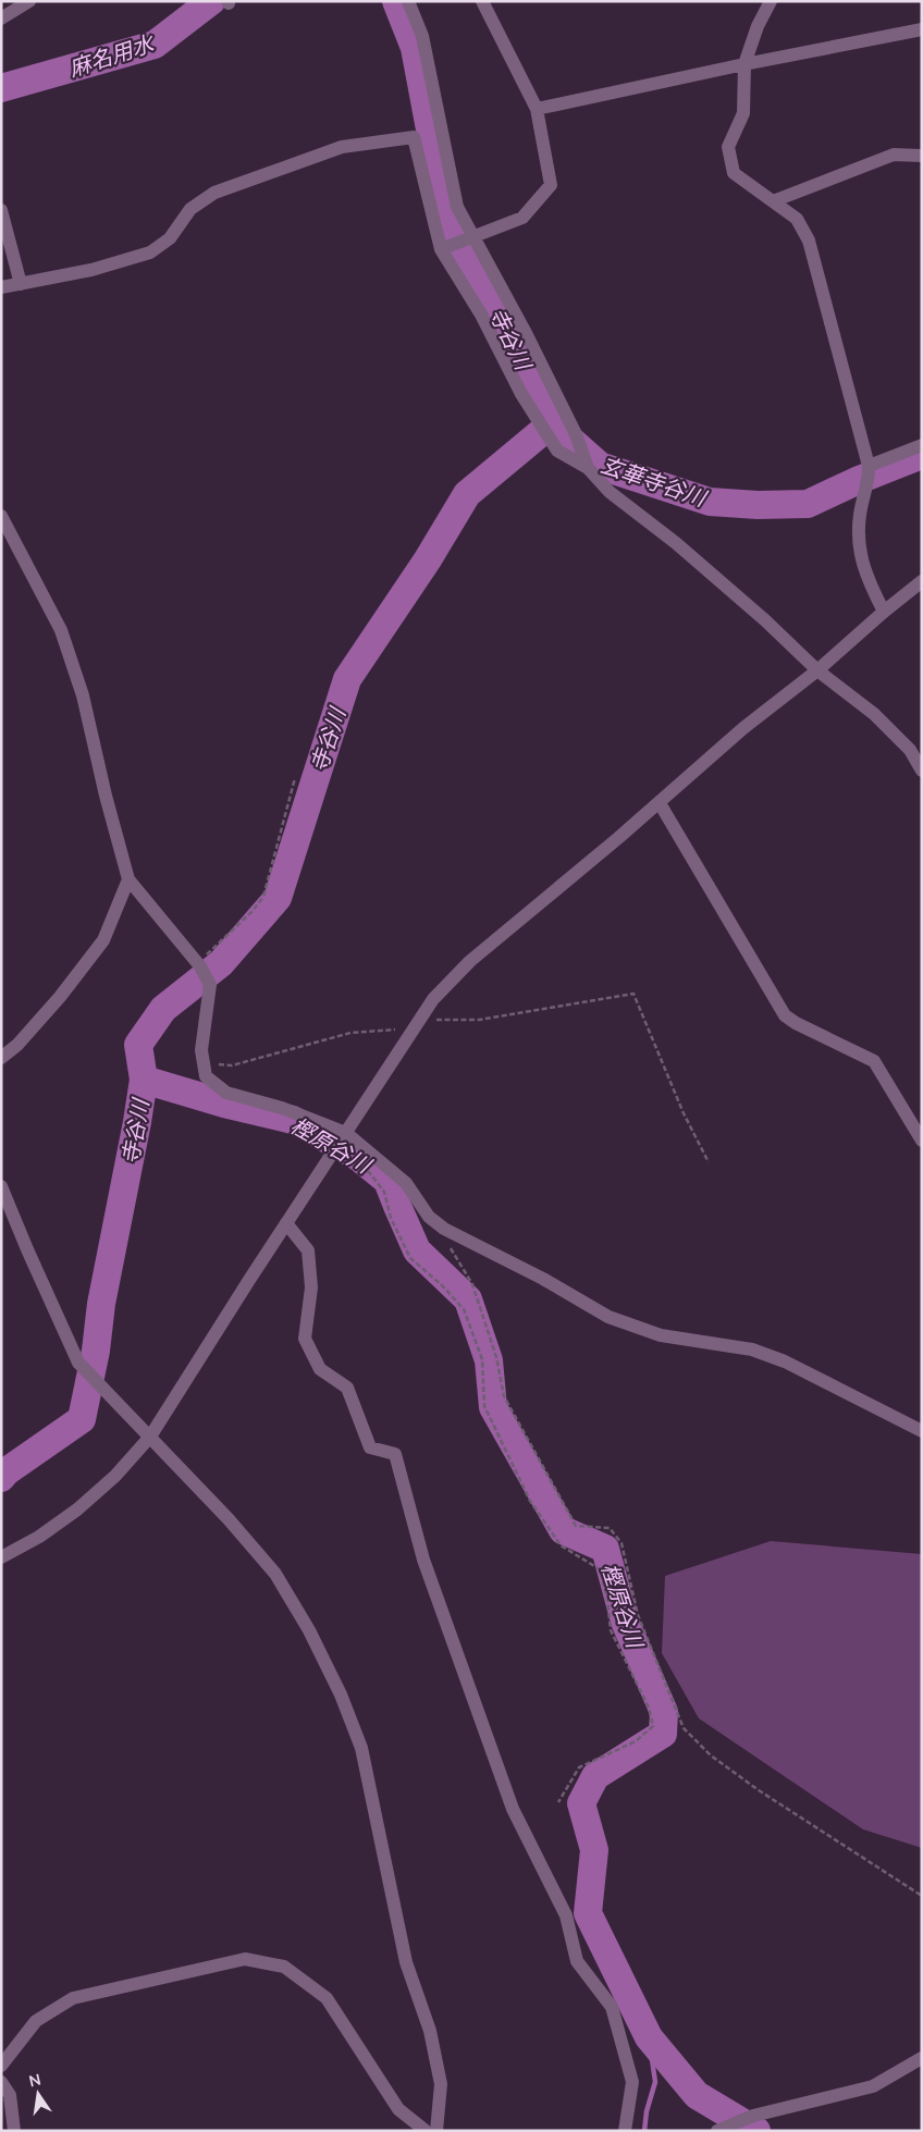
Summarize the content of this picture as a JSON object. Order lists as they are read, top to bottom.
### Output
{
  "water": [
    "麻名用水",
    "寺谷川",
    "玄華寺谷川",
    "樫原谷川"
  ],
  "north": "top"
}
